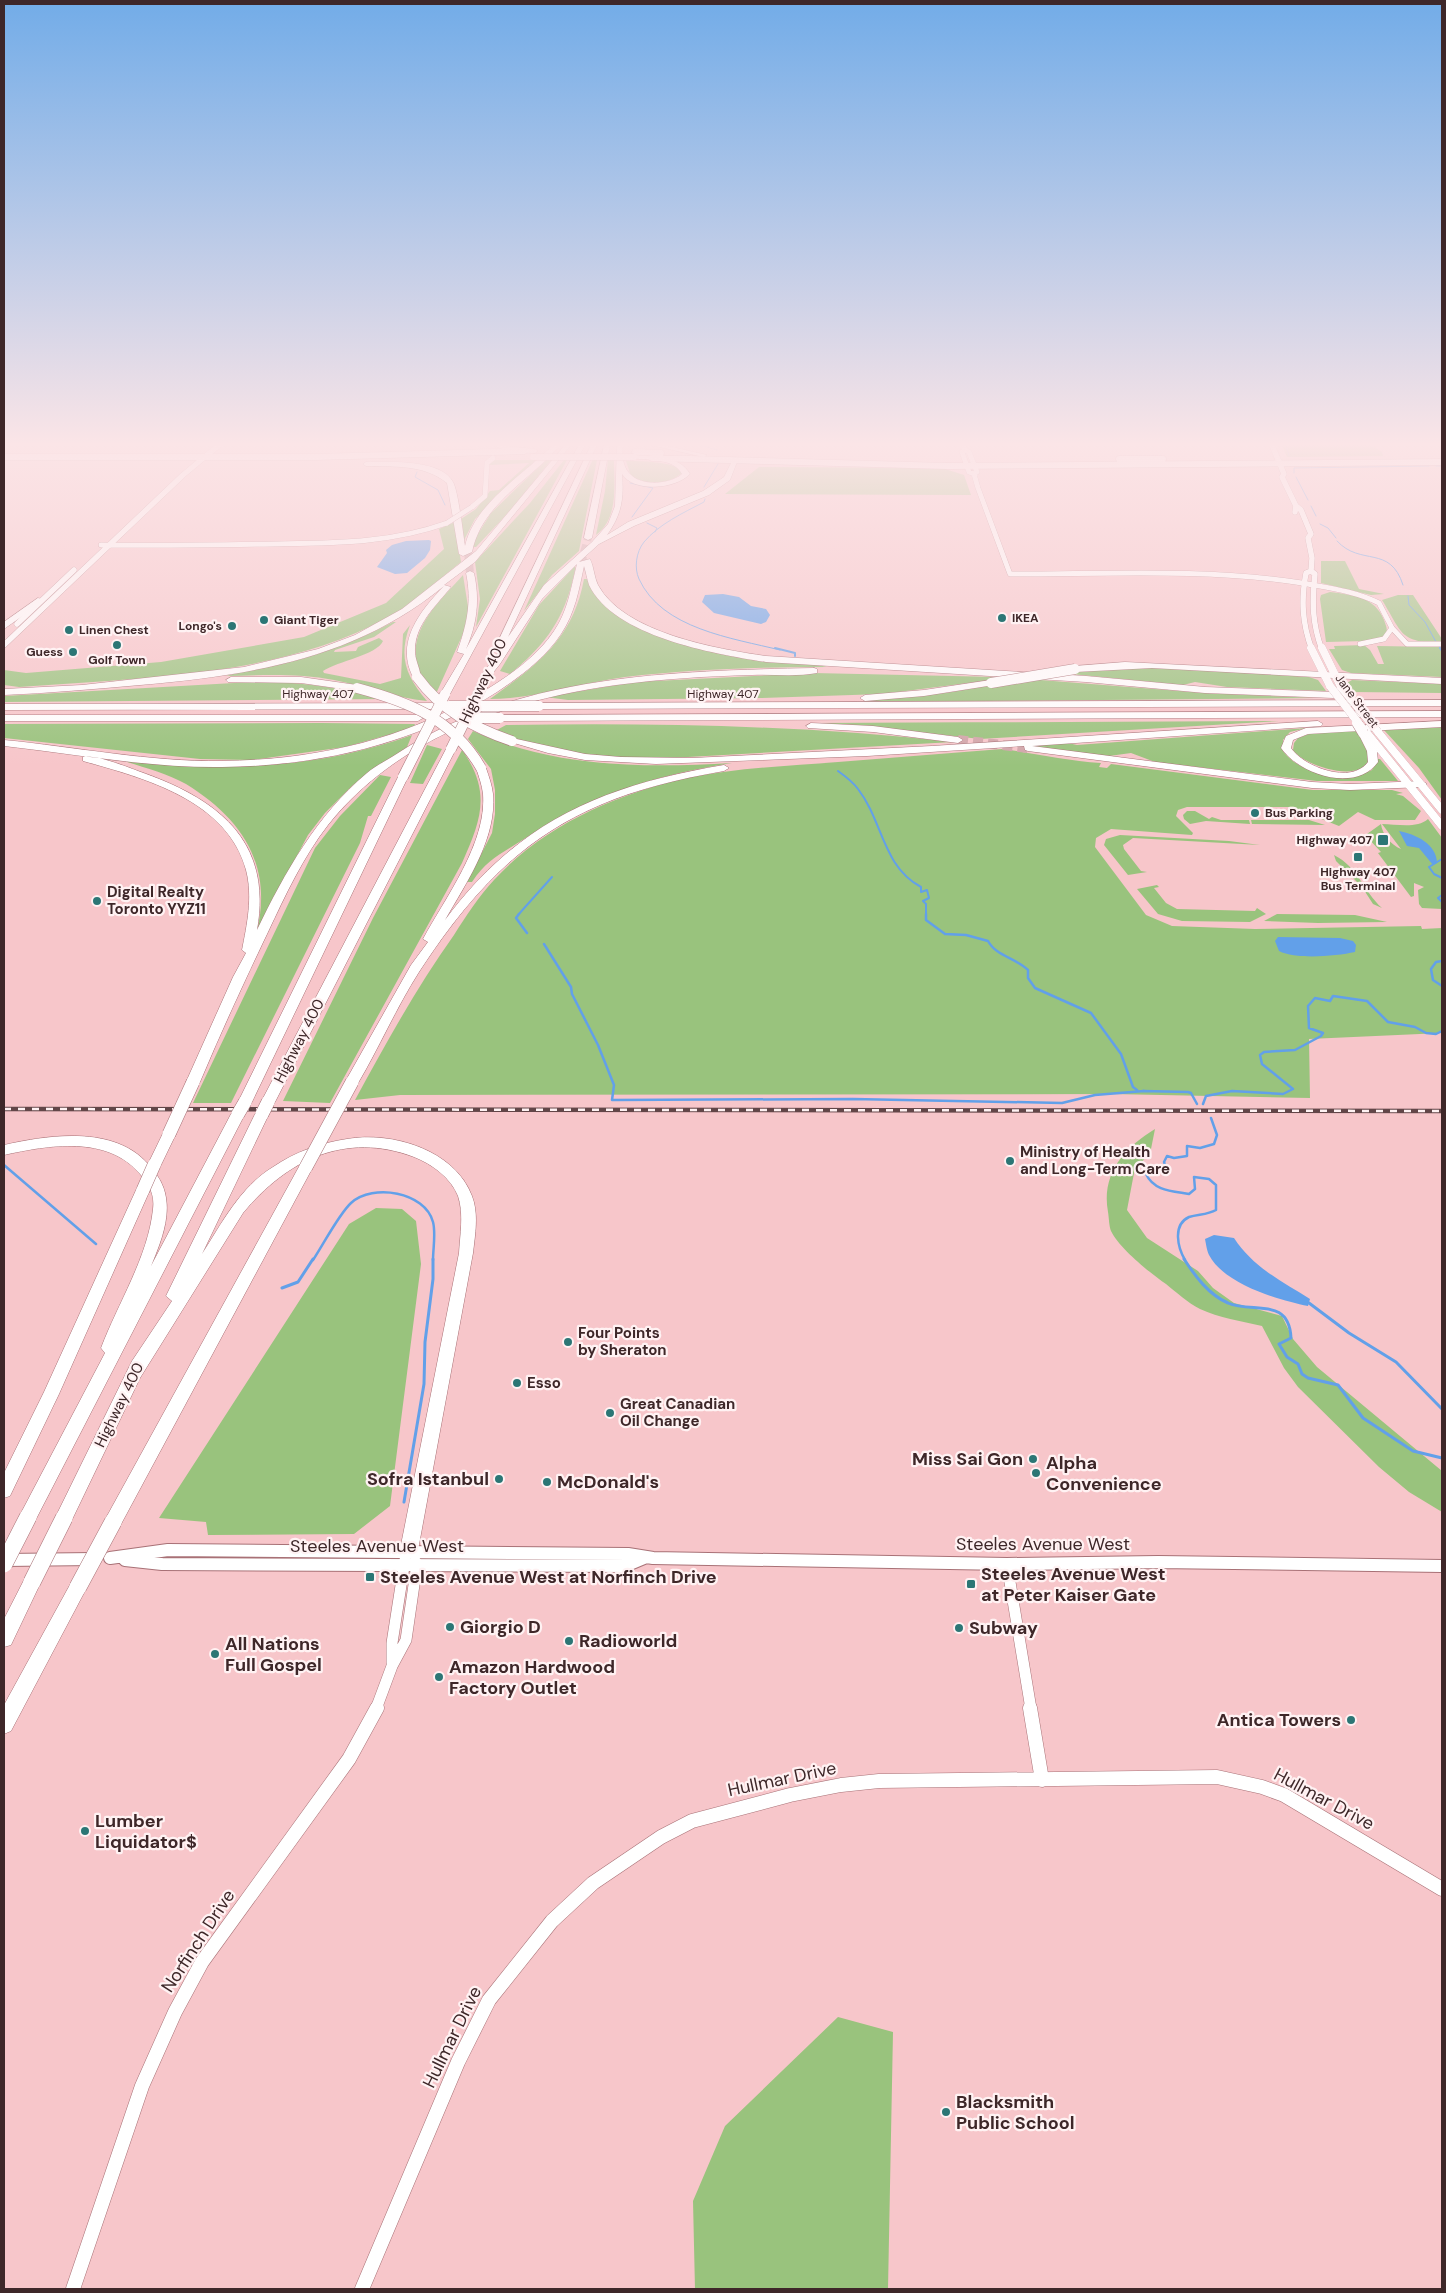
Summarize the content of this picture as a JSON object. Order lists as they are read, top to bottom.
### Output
{
  "streets": {
    "highway": ["Highway 400", "Highway 407"],
    "main road": ["Jane Street", "Steeles Avenue West"],
    "street": ["Hullmar Drive", "Norfinch Drive"]
  },
  "crossings": [
    ["Steeles Avenue West", "Norfinch Drive"]
  ],
  "places": {
    "other": [
      "IKEA",
      "Giant Tiger",
      "Longo's",
      "Linen Chest",
      "Golf Town",
      "Guess",
      "Bus Parking",
      "Digital Realty Toronto YYZ11",
      "Ministry of Health and Long-Term Care",
      "Four Points by Sheraton",
      "Esso",
      "Great Canadian Oil Change",
      "Miss Sai Gon",
      "Alpha Convenience",
      "Sofra Istanbul",
      "McDonald's",
      "Giorgio D",
      "Subway",
      "Radioworld",
      "All Nations Full Gospel",
      "Amazon Hardwood Factory Outlet",
      "Antica Towers",
      "Lumber Liquidator$",
      "Blacksmith Public School"
    ],
    "transit": [
      "Highway 407",
      "Highway 407 Bus Terminal",
      "Steeles Avenue West at Norfinch Drive",
      "Steeles Avenue West at Peter Kaiser Gate"
    ]
  }
}
